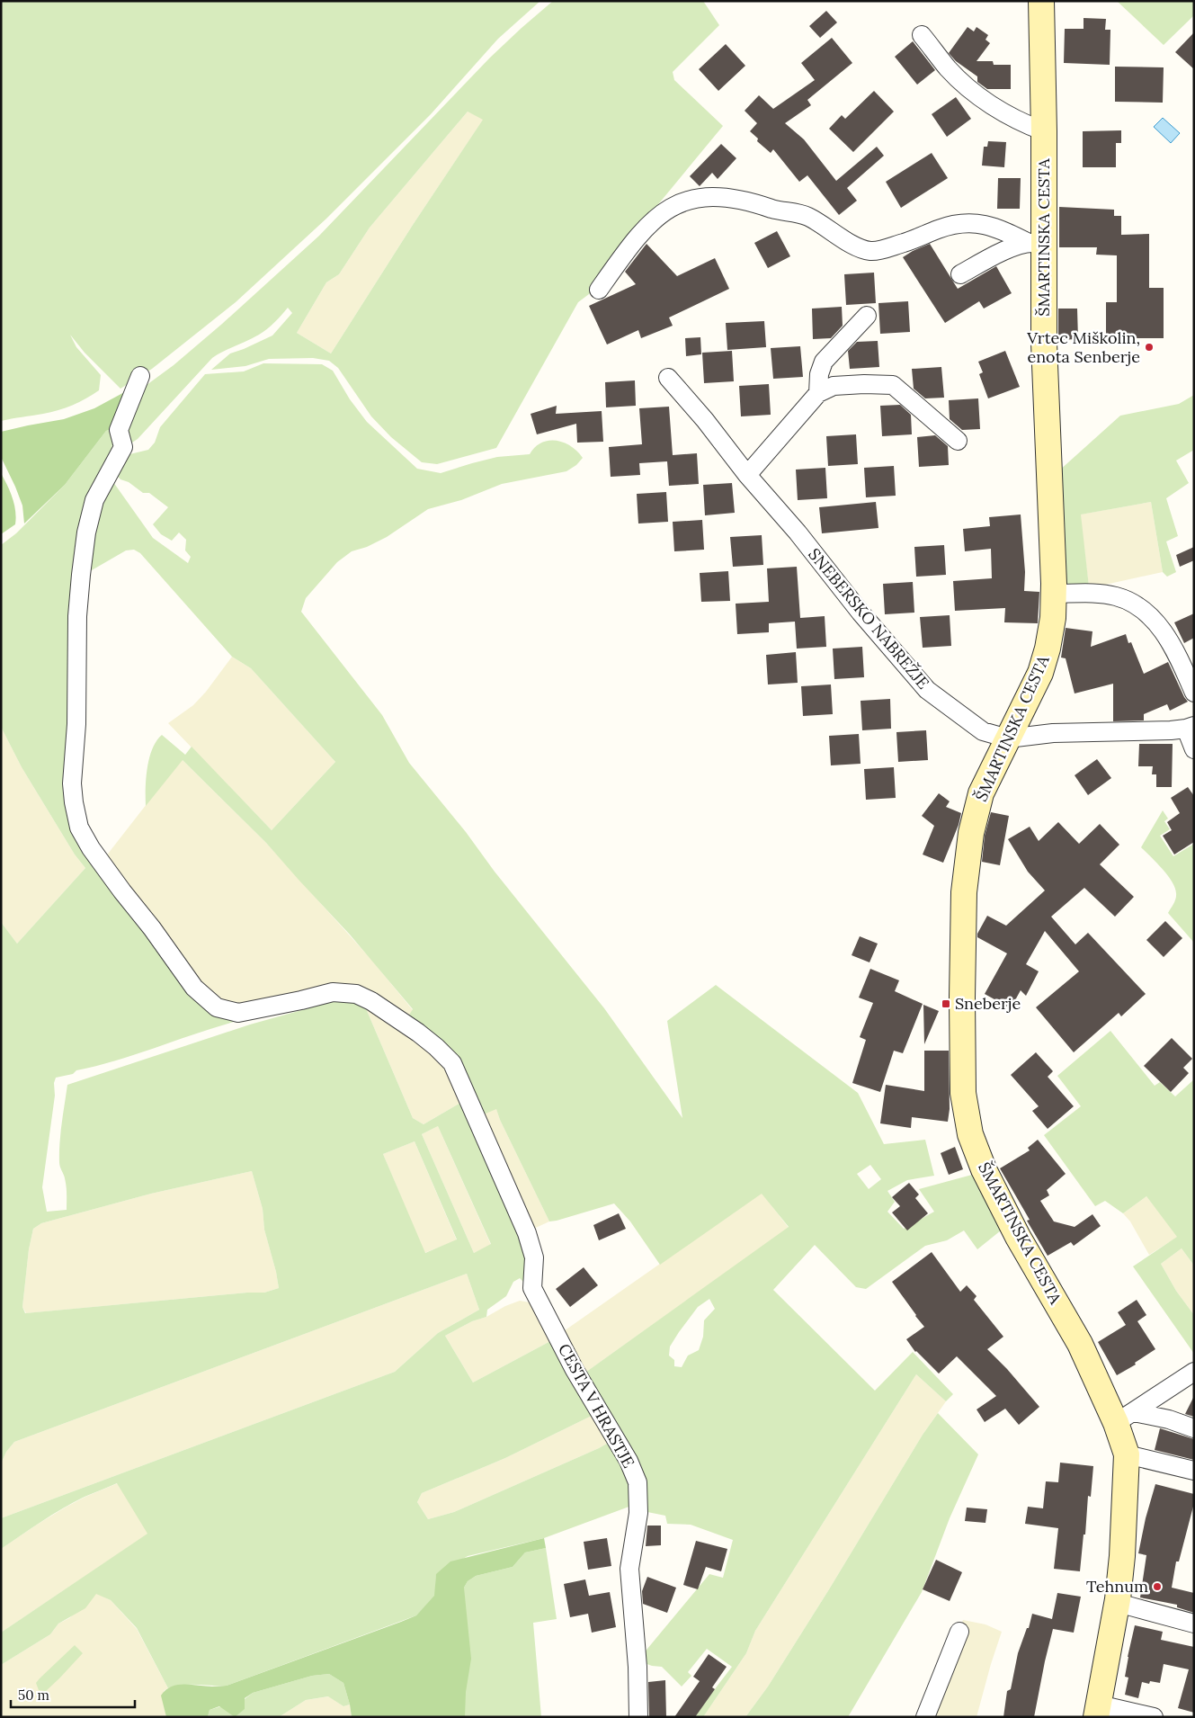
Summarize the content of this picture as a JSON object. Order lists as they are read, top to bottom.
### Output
{
  "streets": {
    "main road": ["ŠMARTINSKA CESTA"],
    "street": ["SNEBERSKO NABREŽJE", "CESTA V HRASTJE"]
  },
  "crossings": [
    ["ŠMARTINSKA CESTA", "SNEBERSKO NABREŽJE"]
  ],
  "places": {
    "other": ["Vrtec Miškolin, enota Senberje", "Tehnum"],
    "transit": ["Sneberje"]
  },
  "scale_bar": "50 m"
}
